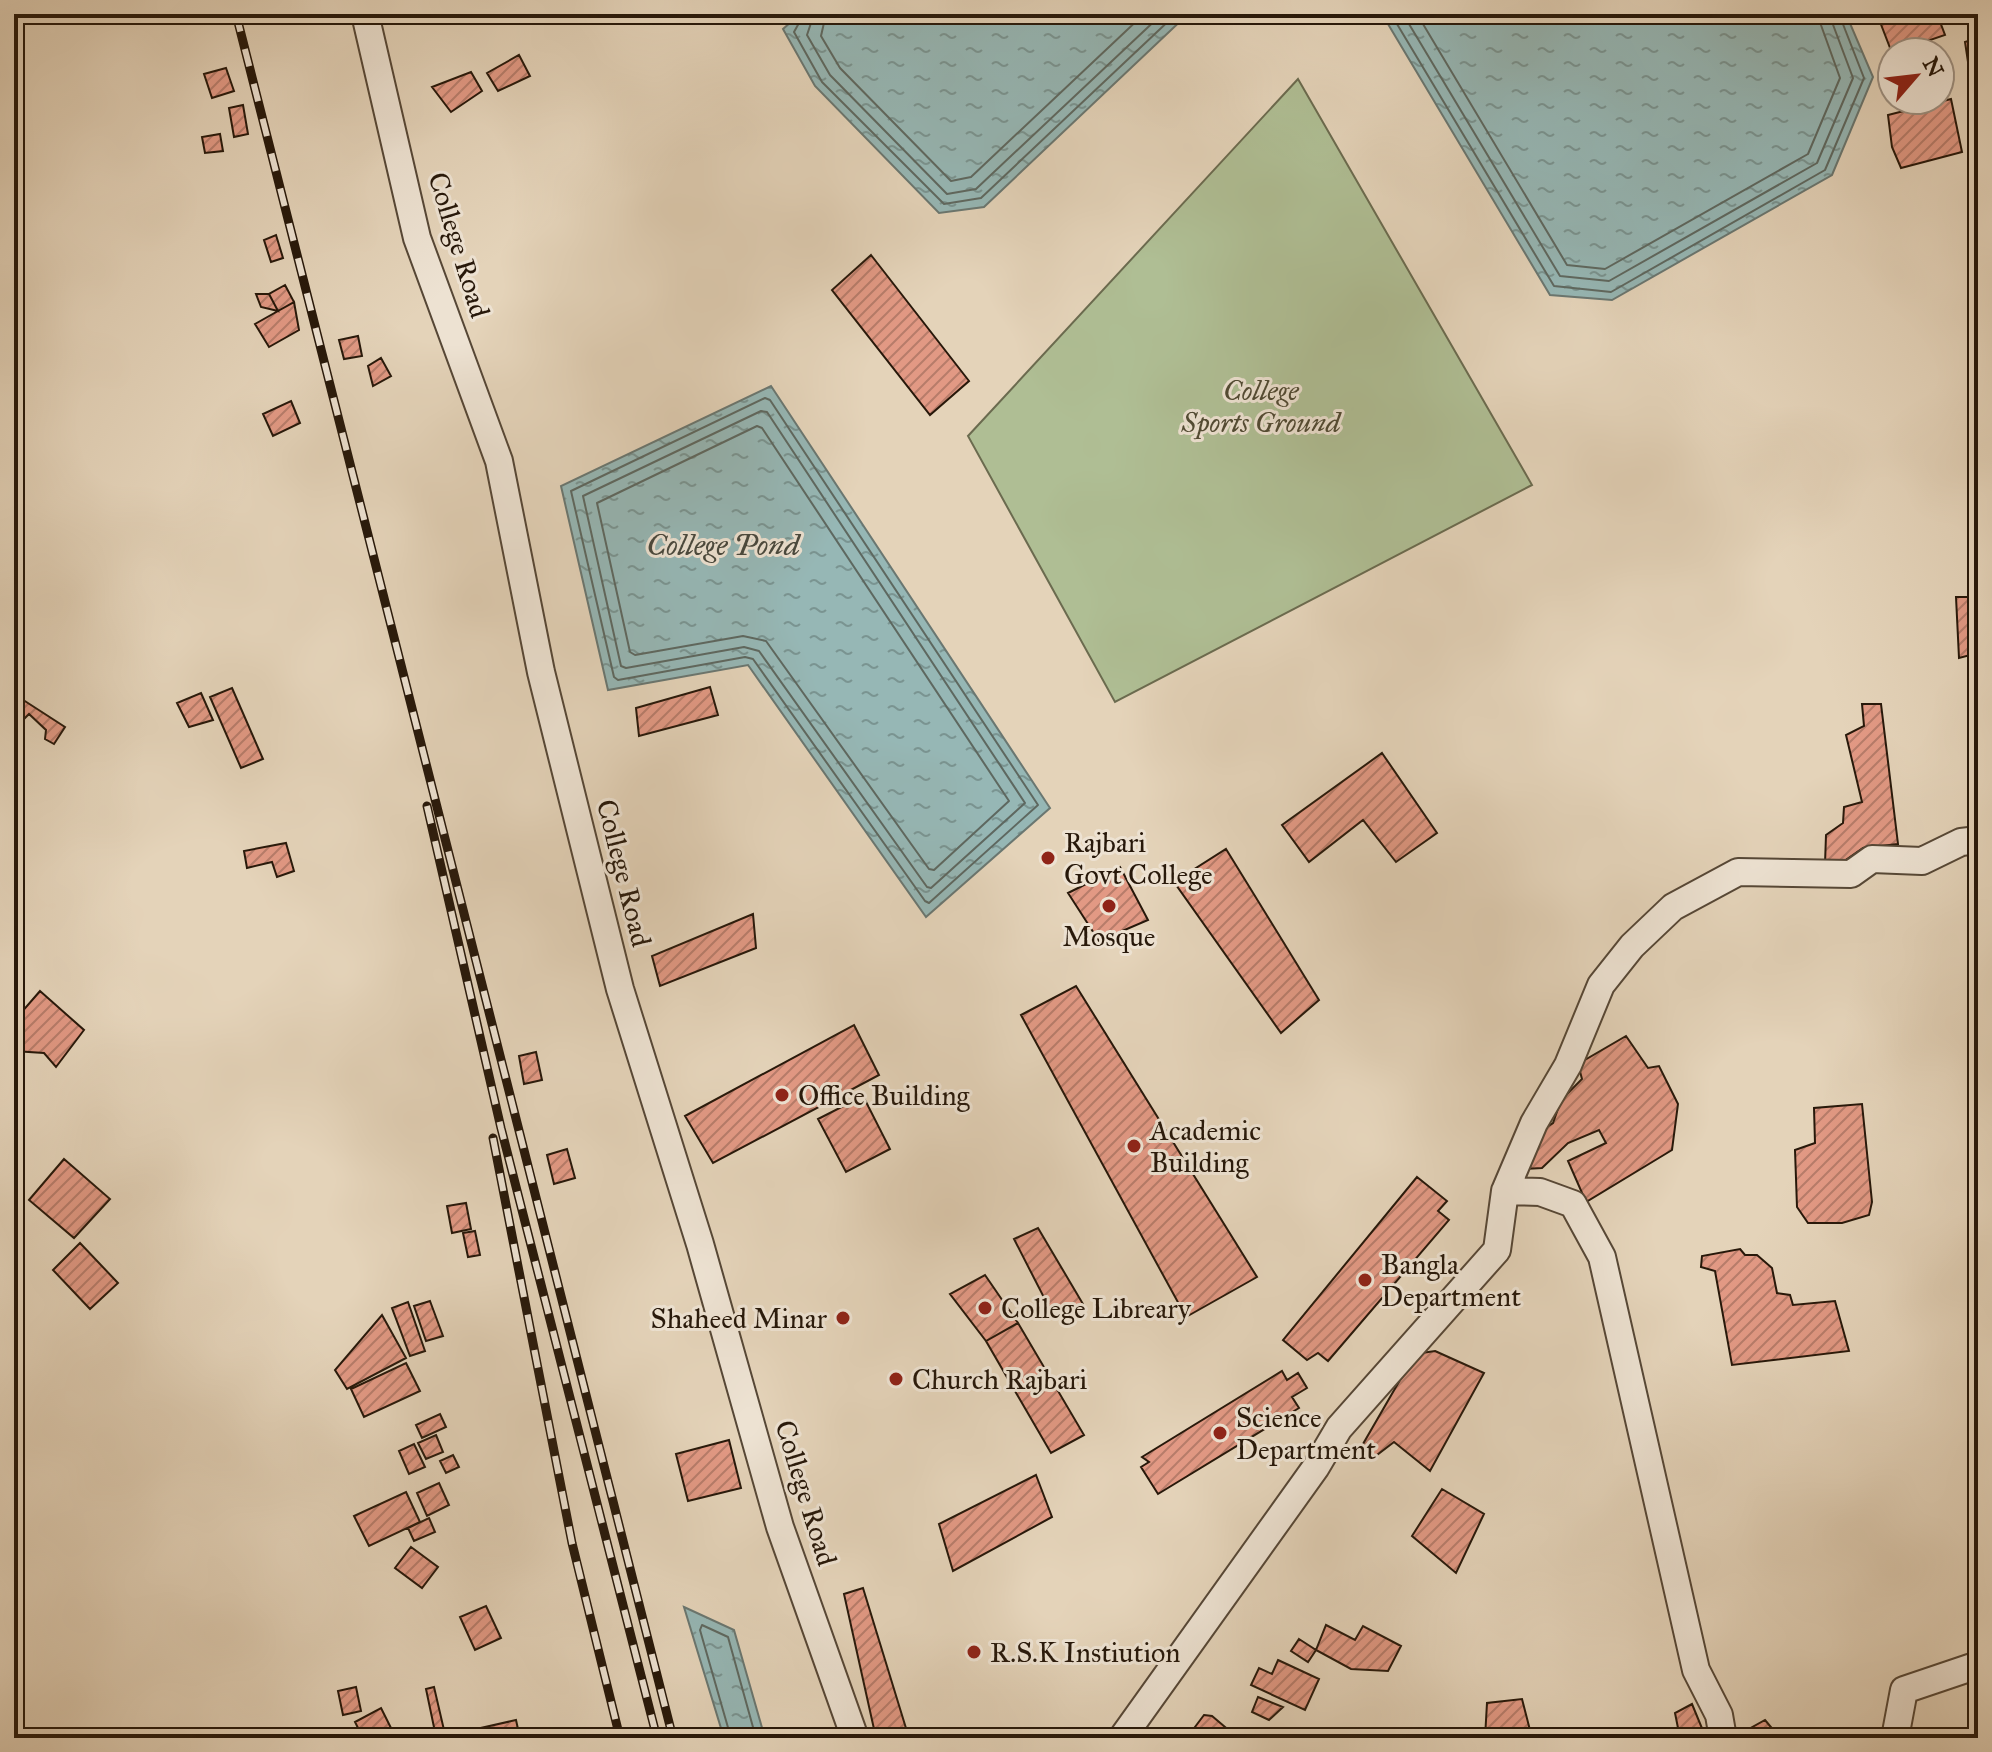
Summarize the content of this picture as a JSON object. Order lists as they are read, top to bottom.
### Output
{
  "streets": {
    "street": ["College Road"]
  },
  "water": ["College Pond"],
  "parks": ["College Sports Ground"],
  "places": [
    "Rajbari Govt College",
    "Mosque",
    "Office Building",
    "Academic Building",
    "Bangla Department",
    "College Libreary",
    "Shaheed Minar",
    "Church Rajbari",
    "Science Department",
    "R.S.K Instiution"
  ],
  "north": "top right"
}
